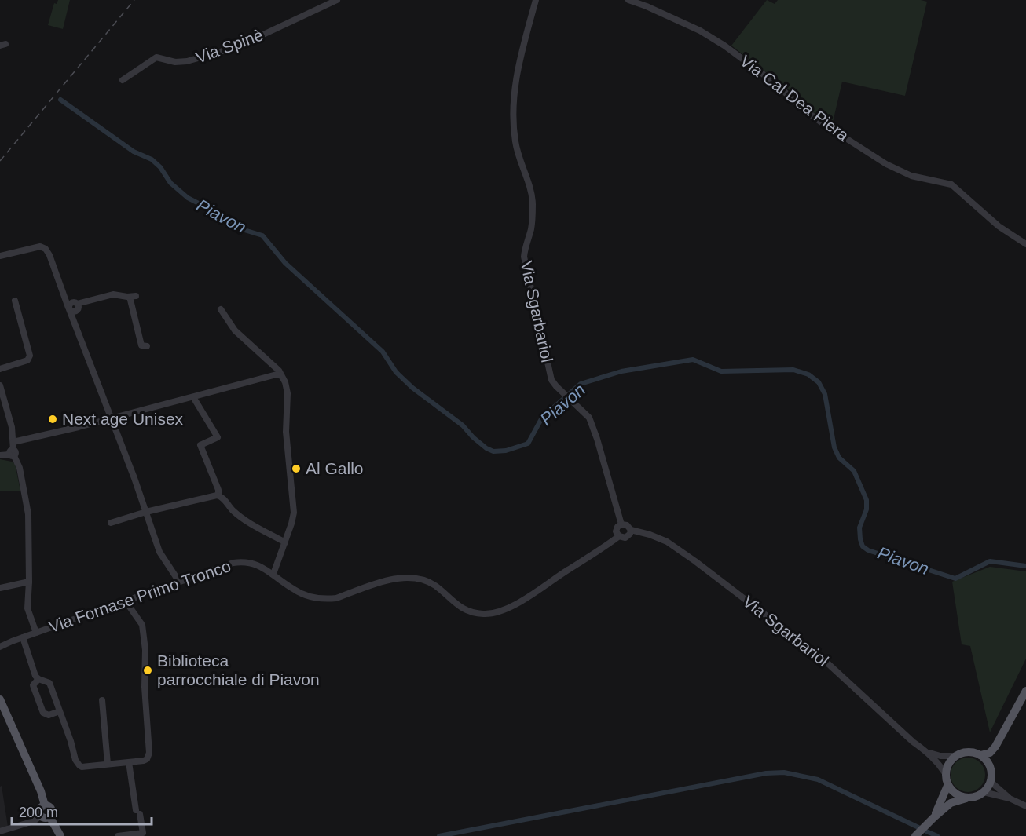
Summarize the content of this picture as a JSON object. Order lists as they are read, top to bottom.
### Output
{
  "streets": {
    "street": [
      "Via Spinè",
      "Via Cal Dea Piera",
      "Via Sgarbariol",
      "Via Fornase Primo Tronco"
    ]
  },
  "crossings": [
    ["Via Sgarbariol", "Via Fornase Primo Tronco"]
  ],
  "water": ["Piavon"],
  "places": ["Next age Unisex", "Al Gallo", "Biblioteca parrocchiale di Piavon"],
  "scale_bar": "200 m"
}
